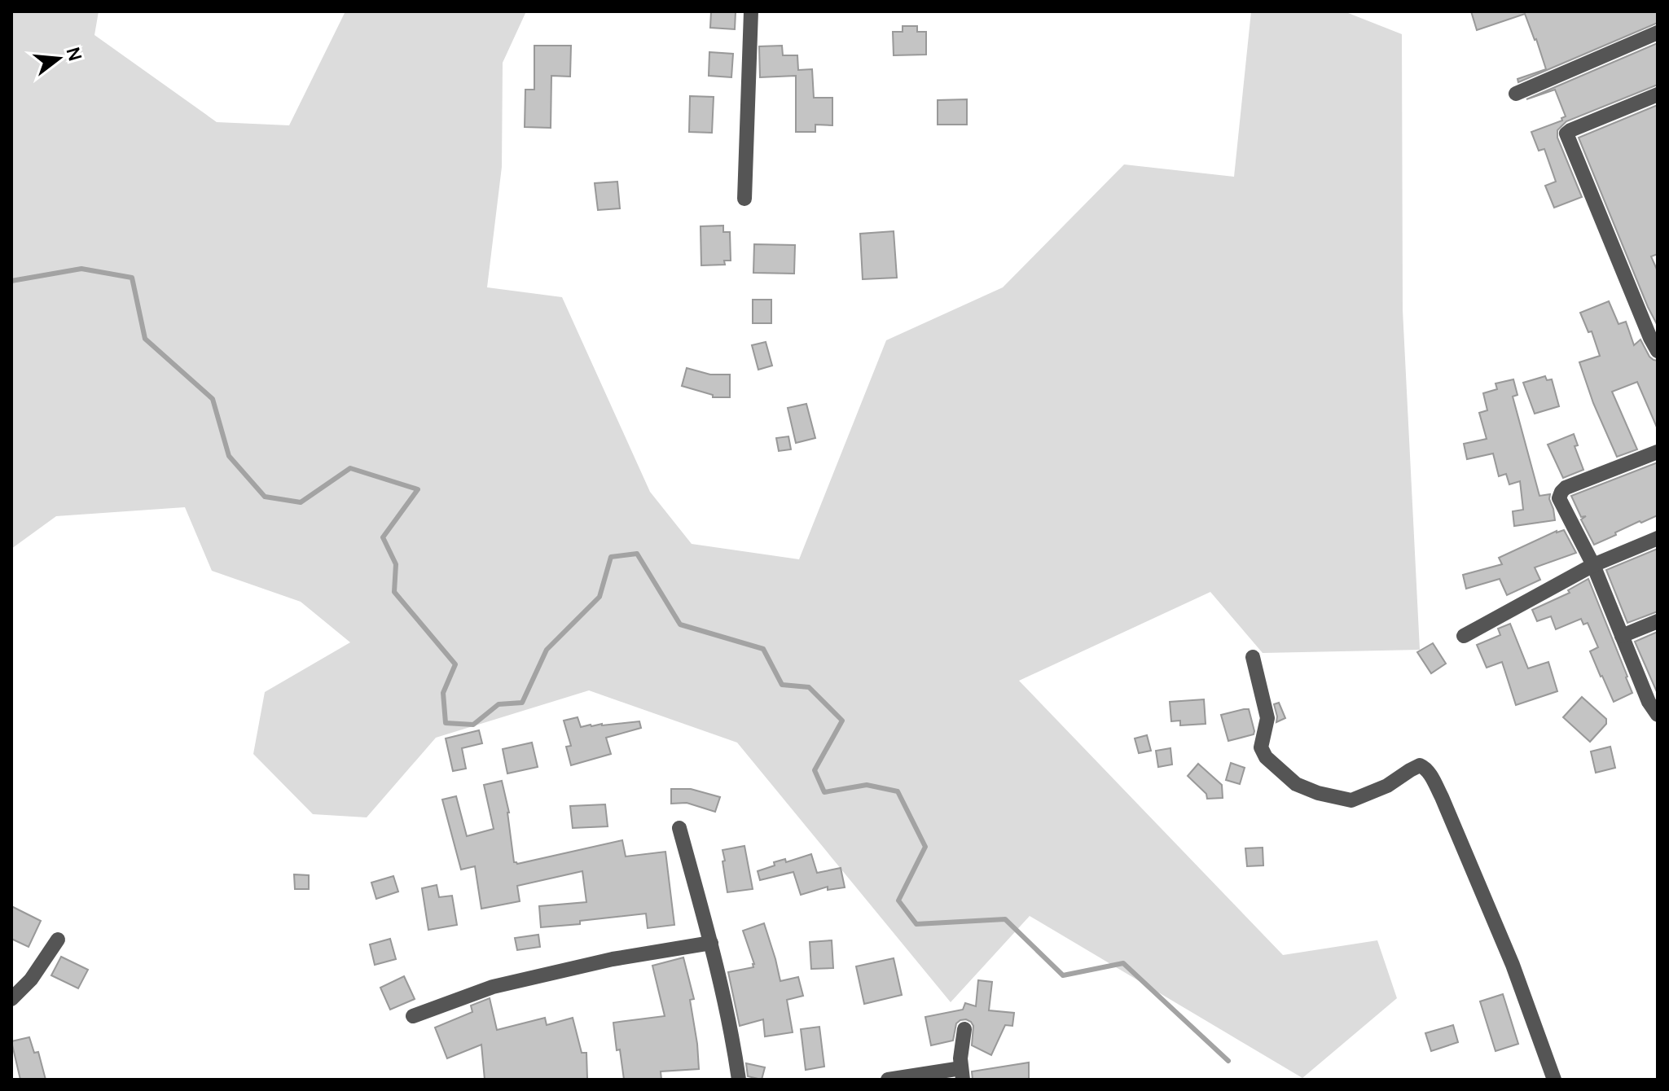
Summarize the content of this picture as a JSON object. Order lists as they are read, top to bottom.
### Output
{
  "north": "right"
}
